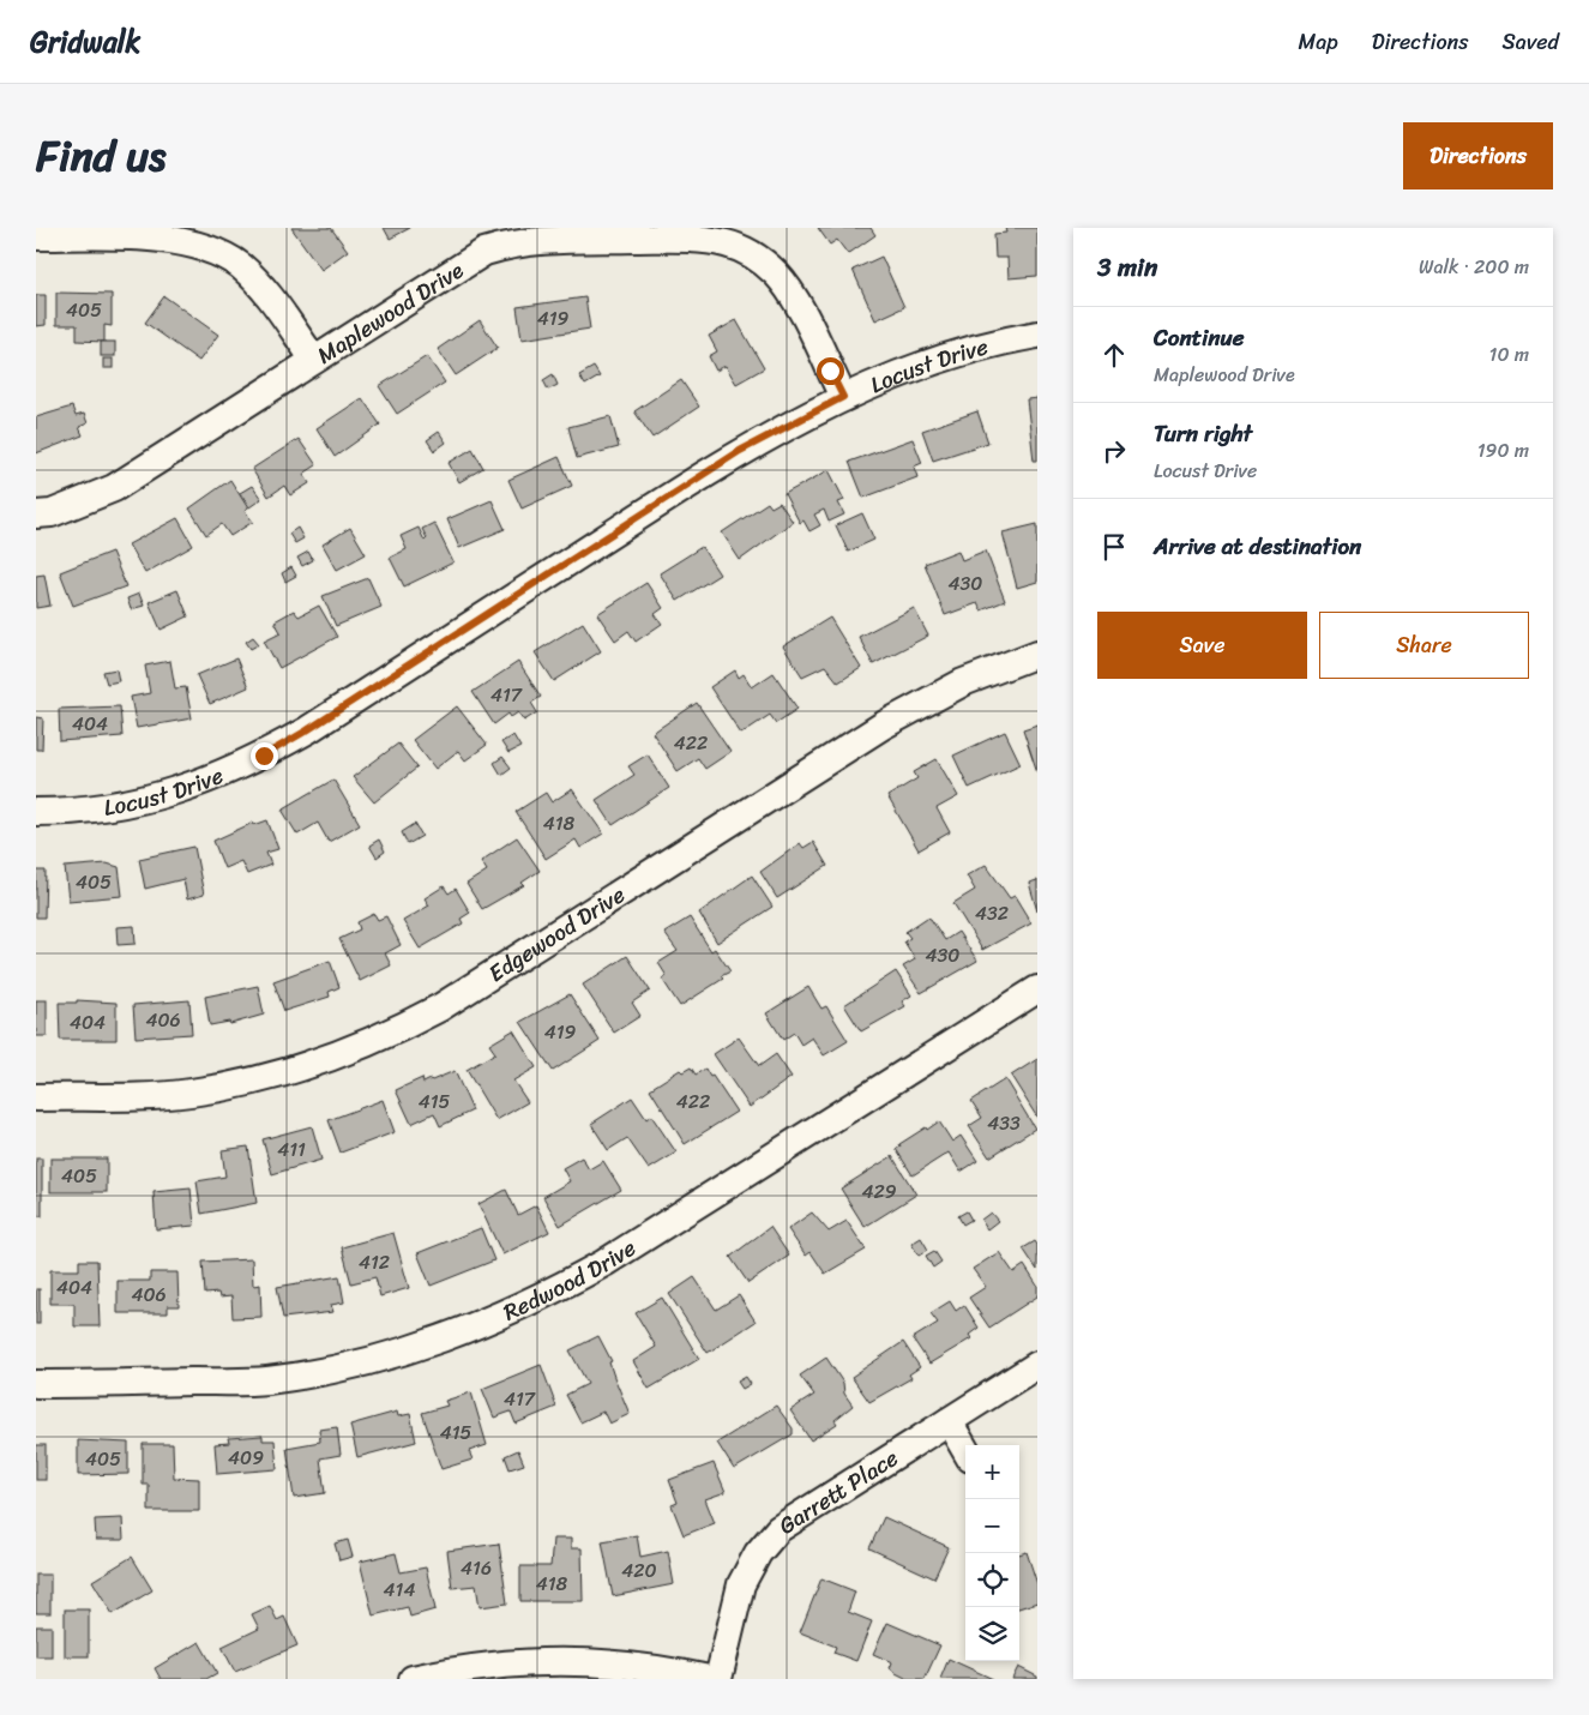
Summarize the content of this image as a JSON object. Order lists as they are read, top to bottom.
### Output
{
  "streets": {
    "street": [
      "Maplewood Drive",
      "Locust Drive",
      "Edgewood Drive",
      "Redwood Drive",
      "Garrett Place"
    ]
  },
  "crossings": [
    ["Maplewood Drive", "Locust Drive"]
  ],
  "house_numbers": [
    "405",
    "419",
    "430",
    "417",
    "404",
    "422",
    "418",
    "405",
    "432",
    "430",
    "406",
    "404",
    "419",
    "415",
    "422",
    "433",
    "411",
    "405",
    "429",
    "412",
    "404",
    "406",
    "417",
    "415",
    "409",
    "405",
    "416",
    "420",
    "418",
    "414"
  ],
  "page": {
    "header": "Gridwalk",
    "nav": ["Map", "Directions", "Saved"],
    "title": "Find us",
    "buttons": [
      "Directions",
      ["Save", "Share"]
    ],
    "heading": ["3 min", "Walk · 200 m"],
    "list": [
      ["Continue", "Maplewood Drive", "10 m"],
      ["Turn right", "Locust Drive", "190 m"],
      "Arrive at destination"
    ],
    "map_buttons": ["+", "−"]
  }
}
